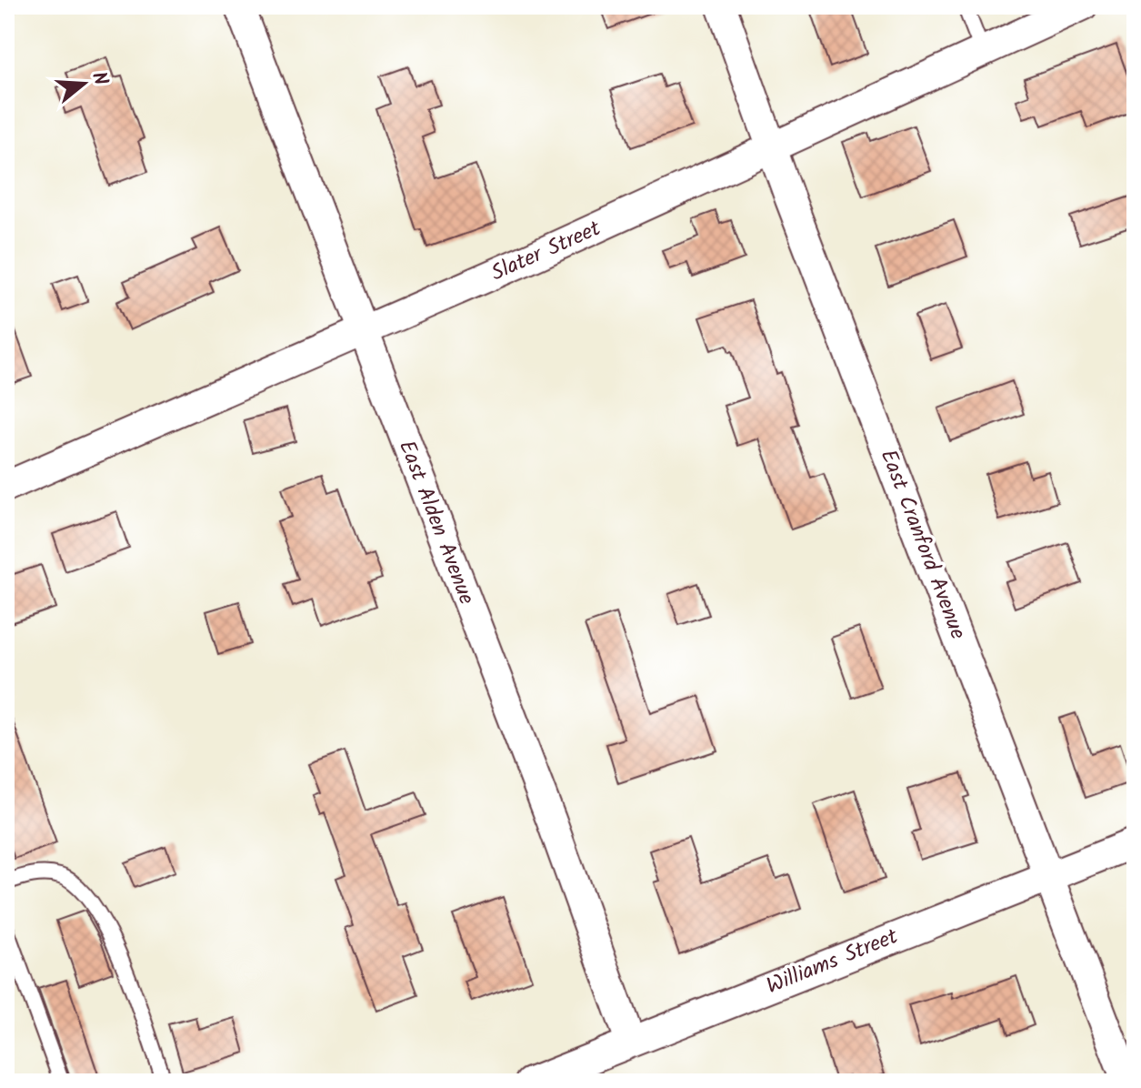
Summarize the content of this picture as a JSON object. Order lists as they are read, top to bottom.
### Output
{
  "streets": {
    "street": [
      "Slater Street",
      "East Alden Avenue",
      "East Cranford Avenue",
      "Williams Street"
    ]
  },
  "crossings": [
    ["Slater Street", "East Alden Avenue"],
    ["Slater Street", "East Cranford Avenue"],
    ["East Alden Avenue", "Williams Street"],
    ["East Cranford Avenue", "Williams Street"]
  ],
  "north": "right"
}
